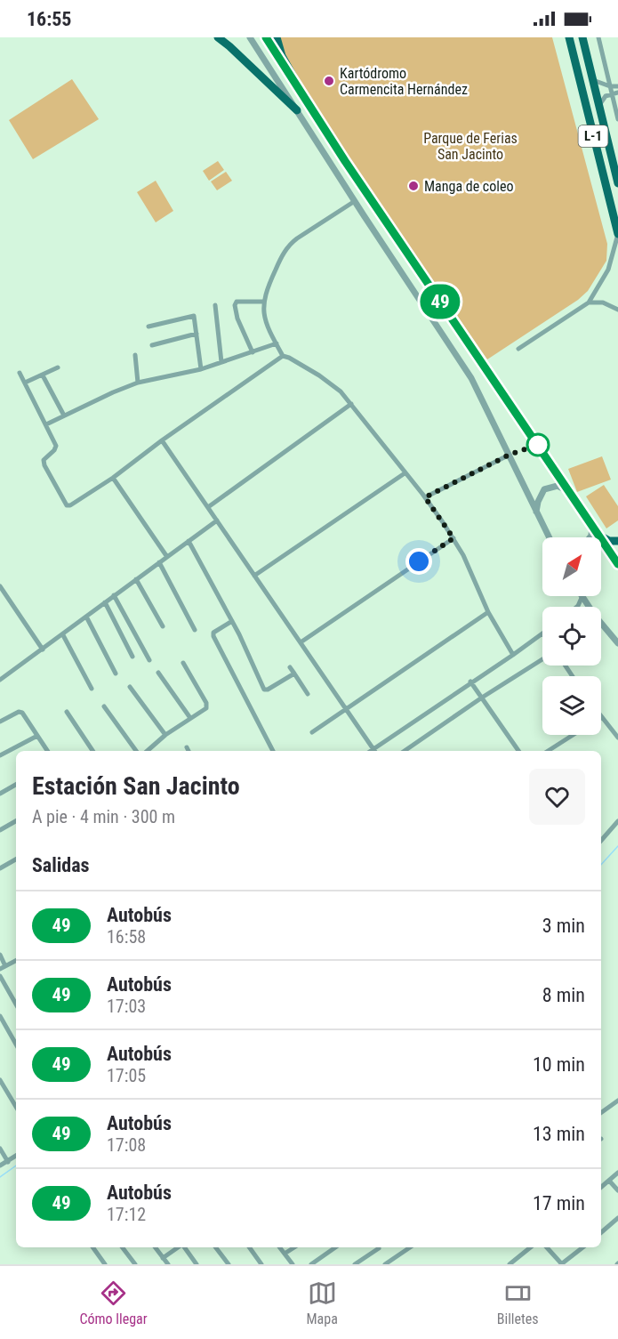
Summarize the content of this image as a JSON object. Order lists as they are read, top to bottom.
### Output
{
  "streets": {
    "main road": ["L-1"]
  },
  "parks": ["Parque de Ferias San Jacinto"],
  "places": ["Kartódromo Carmencita Hernández", "Manga de coleo"],
  "lines": ["bus line 49"],
  "north": "top right",
  "page": {
    "status": "16:55",
    "on_map": "49",
    "heading": [
      ["Estación San Jacinto", "A pie · 4 min · 300 m"],
      "Salidas"
    ],
    "list": [
      {
        "mark": "49",
        "name": "Autobús",
        "note": "16:58",
        "value": "3 min"
      },
      {
        "mark": "49",
        "name": "Autobús",
        "note": "17:03",
        "value": "8 min"
      },
      {
        "mark": "49",
        "name": "Autobús",
        "note": "17:05",
        "value": "10 min"
      },
      {
        "mark": "49",
        "name": "Autobús",
        "note": "17:08",
        "value": "13 min"
      },
      {
        "mark": "49",
        "name": "Autobús",
        "note": "17:12",
        "value": "17 min"
      }
    ],
    "tabs": ["Cómo llegar", "Mapa", "Billetes"]
  }
}
